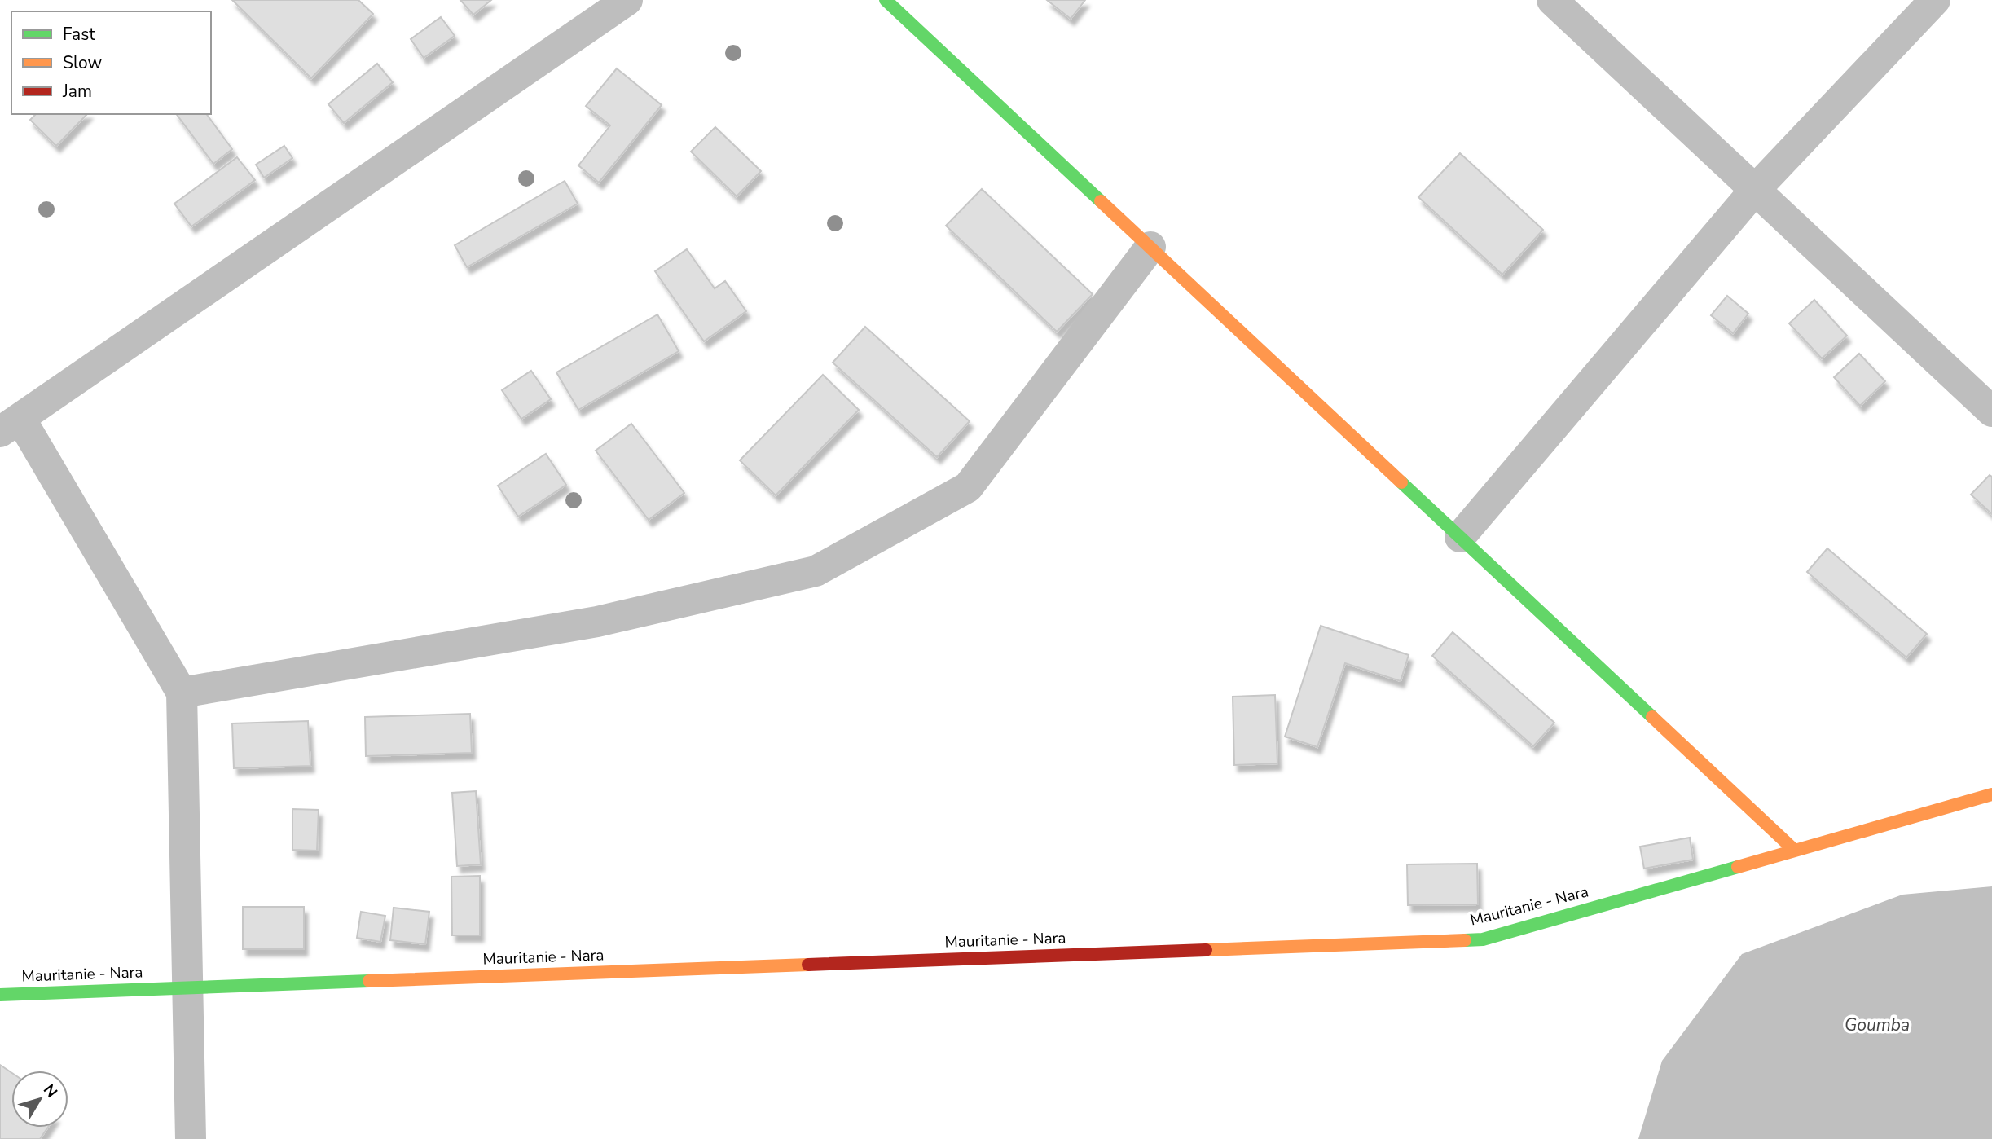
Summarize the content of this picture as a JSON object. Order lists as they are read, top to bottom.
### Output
{
  "streets": {
    "main road": ["Mauritanie - Nara"]
  },
  "water": ["Goumba"],
  "legend": ["Fast", "Slow", "Jam"],
  "north": "top right"
}
